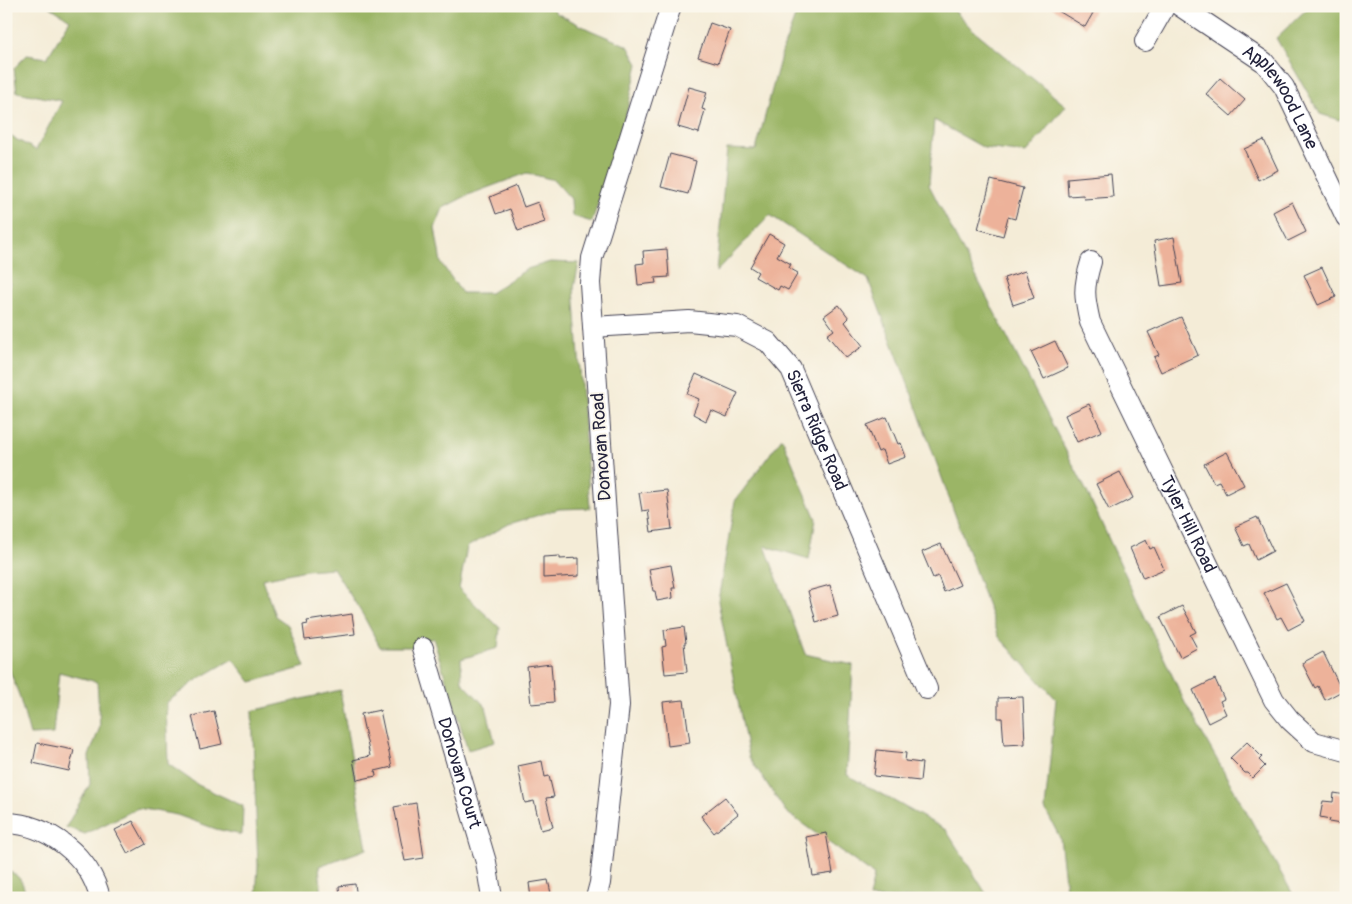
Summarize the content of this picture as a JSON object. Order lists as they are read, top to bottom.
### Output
{
  "streets": {
    "street": [
      "Applewood Lane",
      "Sierra Ridge Road",
      "Donovan Road",
      "Tyler Hill Road",
      "Donovan Court"
    ]
  },
  "crossings": [
    ["Sierra Ridge Road", "Donovan Road"]
  ]
}
